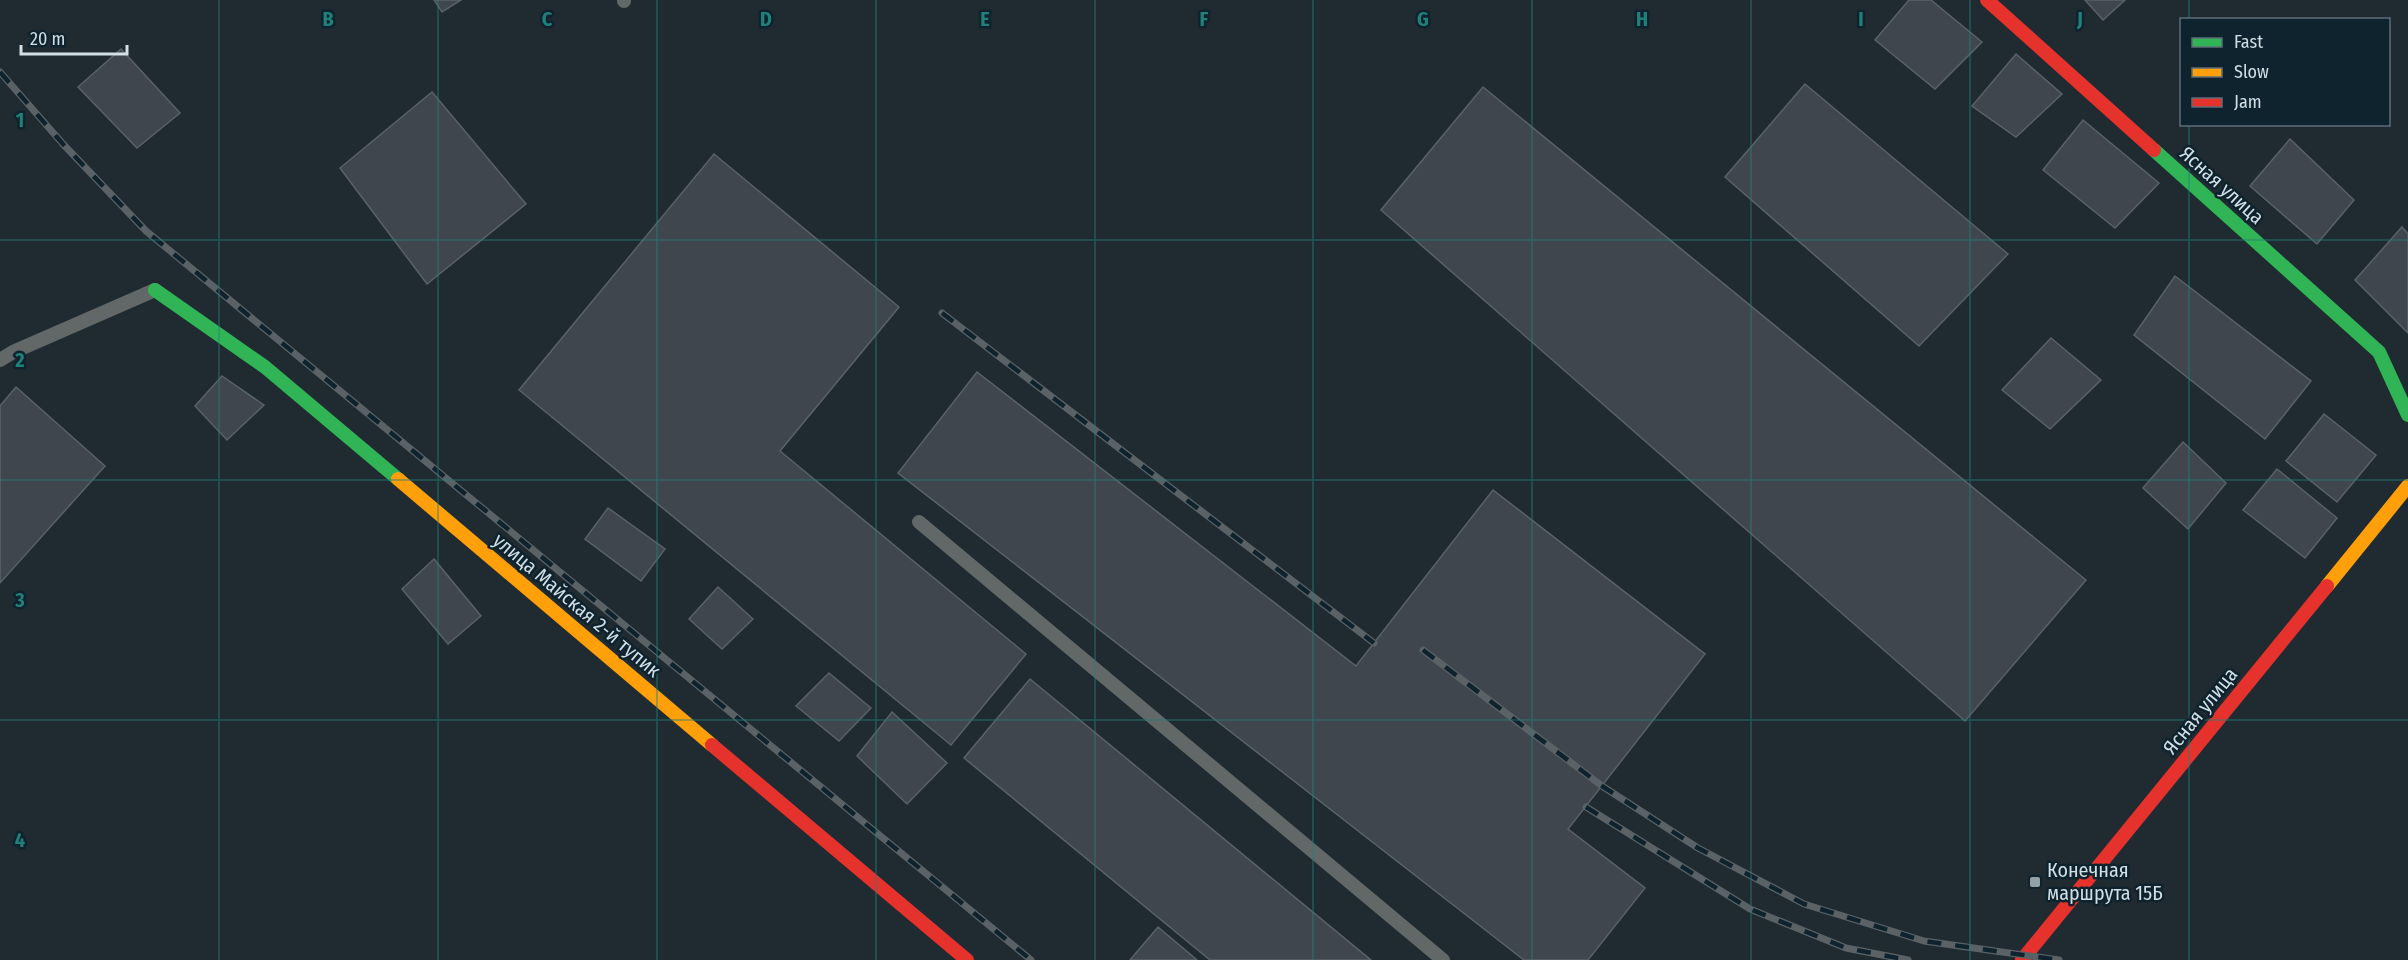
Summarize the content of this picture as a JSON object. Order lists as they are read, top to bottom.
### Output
{
  "streets": {
    "street": ["Ясная улица", "улица Майская 2-й тупик"]
  },
  "places": {
    "transit": ["Конечная маршрута 15Б"]
  },
  "legend": ["Fast", "Slow", "Jam"],
  "scale_bar": "20 m",
  "grid": {
    "columns": [
      "B",
      "C",
      "D",
      "E",
      "F",
      "G",
      "H",
      "I",
      "J"
    ],
    "rows": [
      "1",
      "2",
      "3",
      "4"
    ]
  }
}
